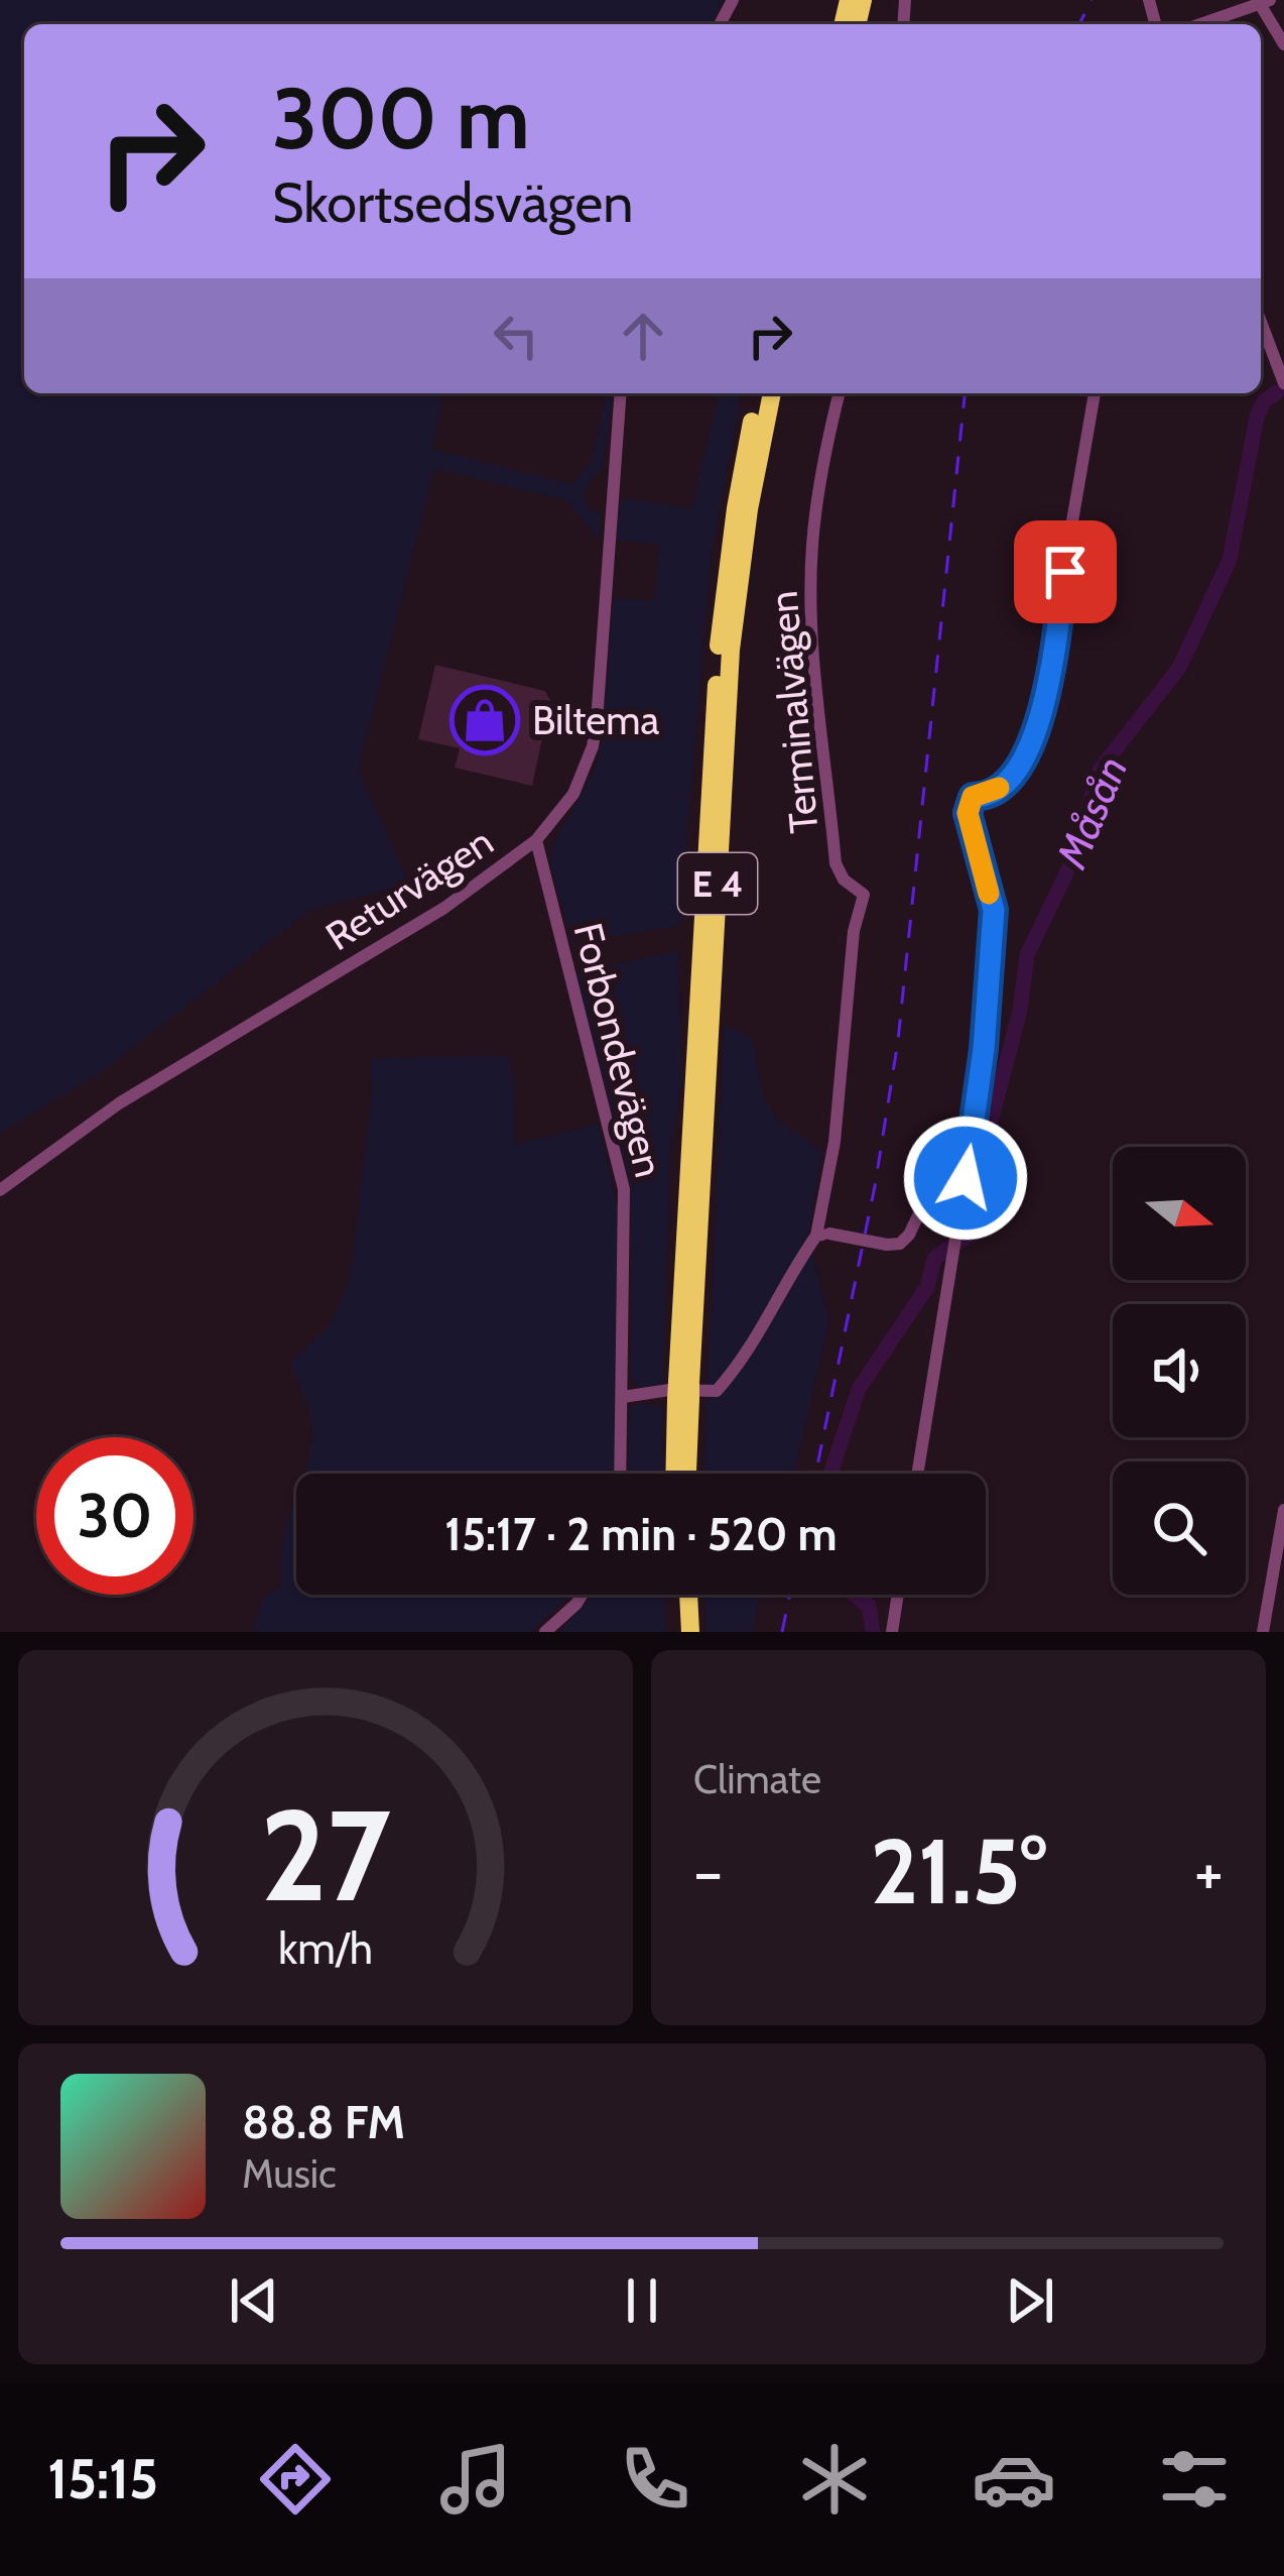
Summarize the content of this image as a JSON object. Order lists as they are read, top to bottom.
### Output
{
  "streets": {
    "highway": ["E 4"],
    "street": ["Terminalvägen", "Returvägen", "Forbondevägen"]
  },
  "crossings": [
    ["Returvägen", "Forbondevägen"]
  ],
  "water": ["Måsån"],
  "places": {
    "shop": ["Biltema"]
  },
  "north": "right",
  "page": {
    "turn": ["300 m", "Skortsedsvägen"],
    "limit": "30",
    "trip": "15:17 · 2 min · 520 m",
    "tile": "Climate",
    "heat": ["−", "21.5°", "+"],
    "song": ["88.8 FM", "Music"],
    "tabs": "15:15",
    "gauge": ["27", "km/h"]
  }
}
